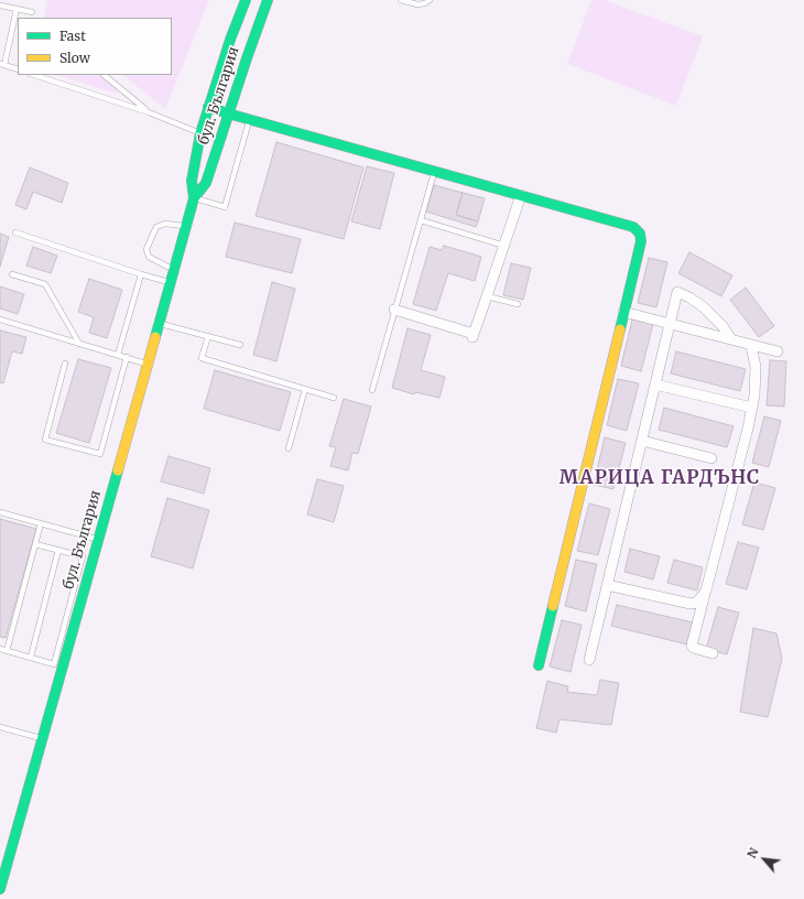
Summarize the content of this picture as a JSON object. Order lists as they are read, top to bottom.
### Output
{
  "streets": {
    "main road": ["бул. България"]
  },
  "districts": ["МАРИЦА ГАРДЪНС"],
  "legend": ["Fast", "Slow"],
  "north": "top left"
}
